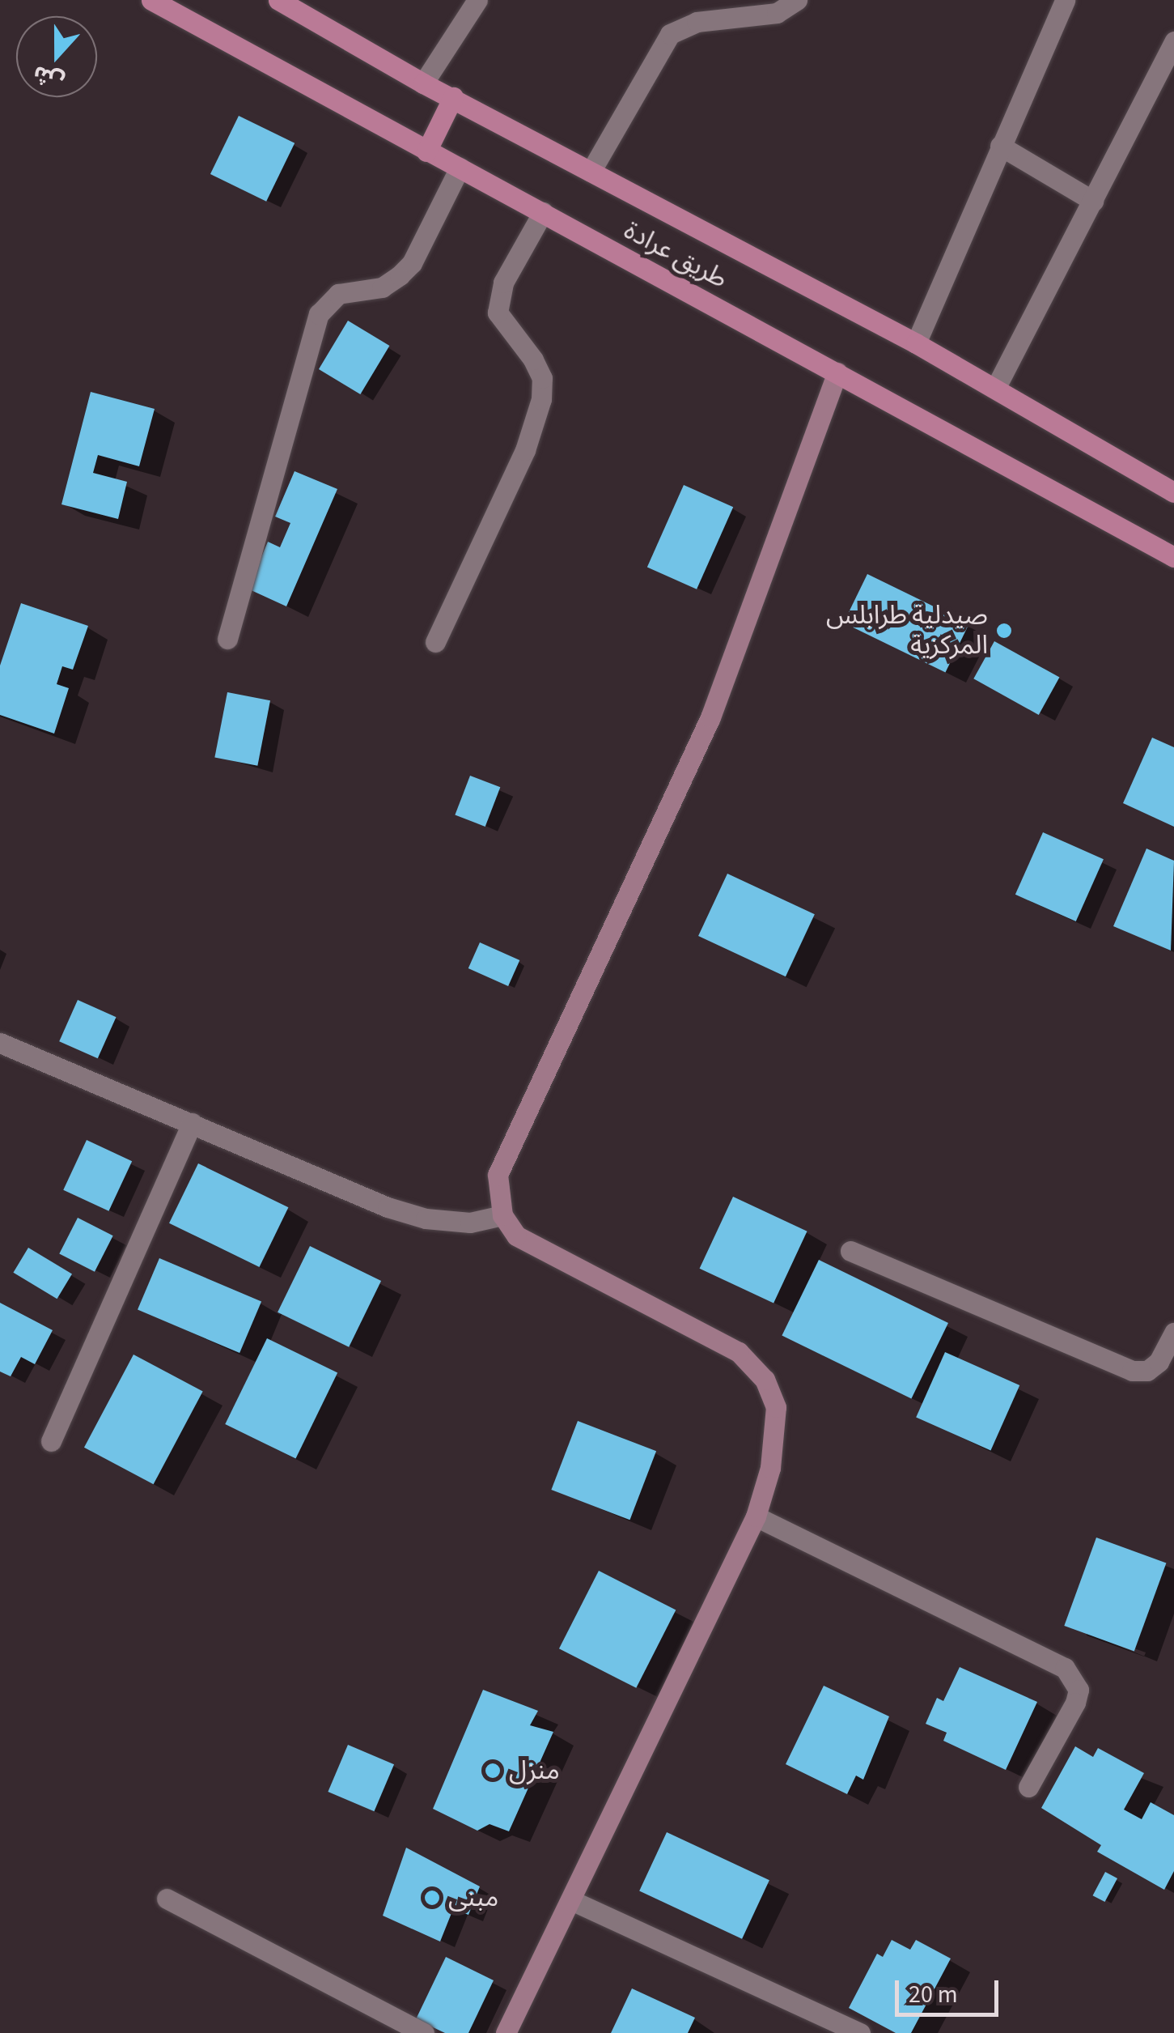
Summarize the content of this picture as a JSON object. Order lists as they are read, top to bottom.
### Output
{
  "streets": {
    "main road": ["طريق عرادة"]
  },
  "places": ["صيدلية طرابلس المركزية", "منزل", "مبنى"],
  "scale_bar": "20 m",
  "north": "bottom"
}
